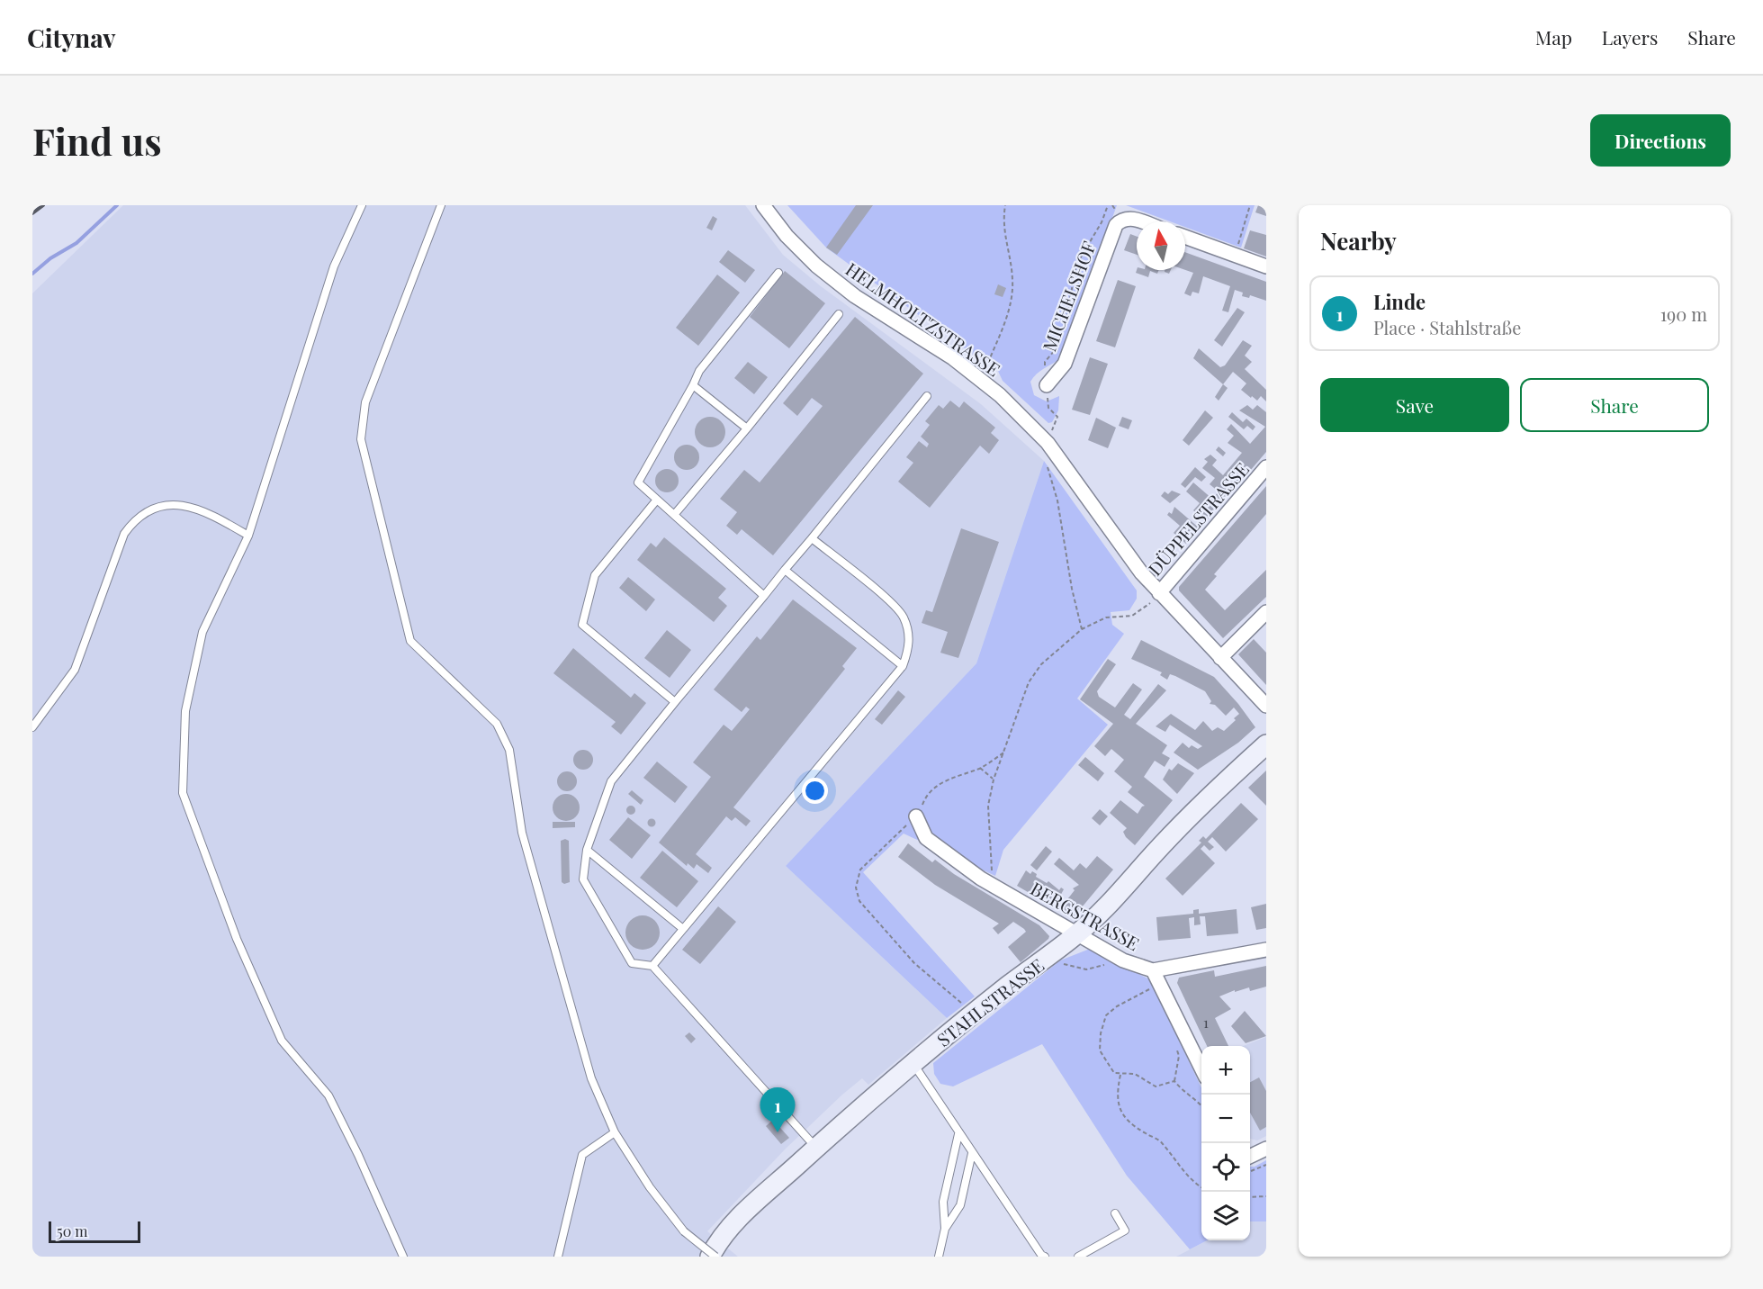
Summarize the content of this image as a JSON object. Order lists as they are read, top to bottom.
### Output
{
  "streets": {
    "street": [
      "MICHELSHOF",
      "HELMHOLTZSTRASSE",
      "DÜPPELSTRASSE",
      "BERGSTRASSE",
      "STAHLSTRASSE"
    ]
  },
  "crossings": [
    ["HELMHOLTZSTRASSE", "DÜPPELSTRASSE"],
    ["BERGSTRASSE", "STAHLSTRASSE"]
  ],
  "house_numbers": ["1"],
  "scale_bar": "50 m",
  "north": "top",
  "page": {
    "header": "Citynav",
    "nav": ["Map", "Layers", "Share"],
    "buttons": [
      "Directions",
      ["Save", "Share"]
    ],
    "title": "Find us",
    "heading": "Nearby",
    "list": [
      {
        "mark": "1",
        "name": "Linde",
        "note": "Place · Stahlstraße",
        "value": "190 m"
      }
    ],
    "map_buttons": ["+", "−"],
    "pins": "1",
    "scale": "50 m"
  }
}
